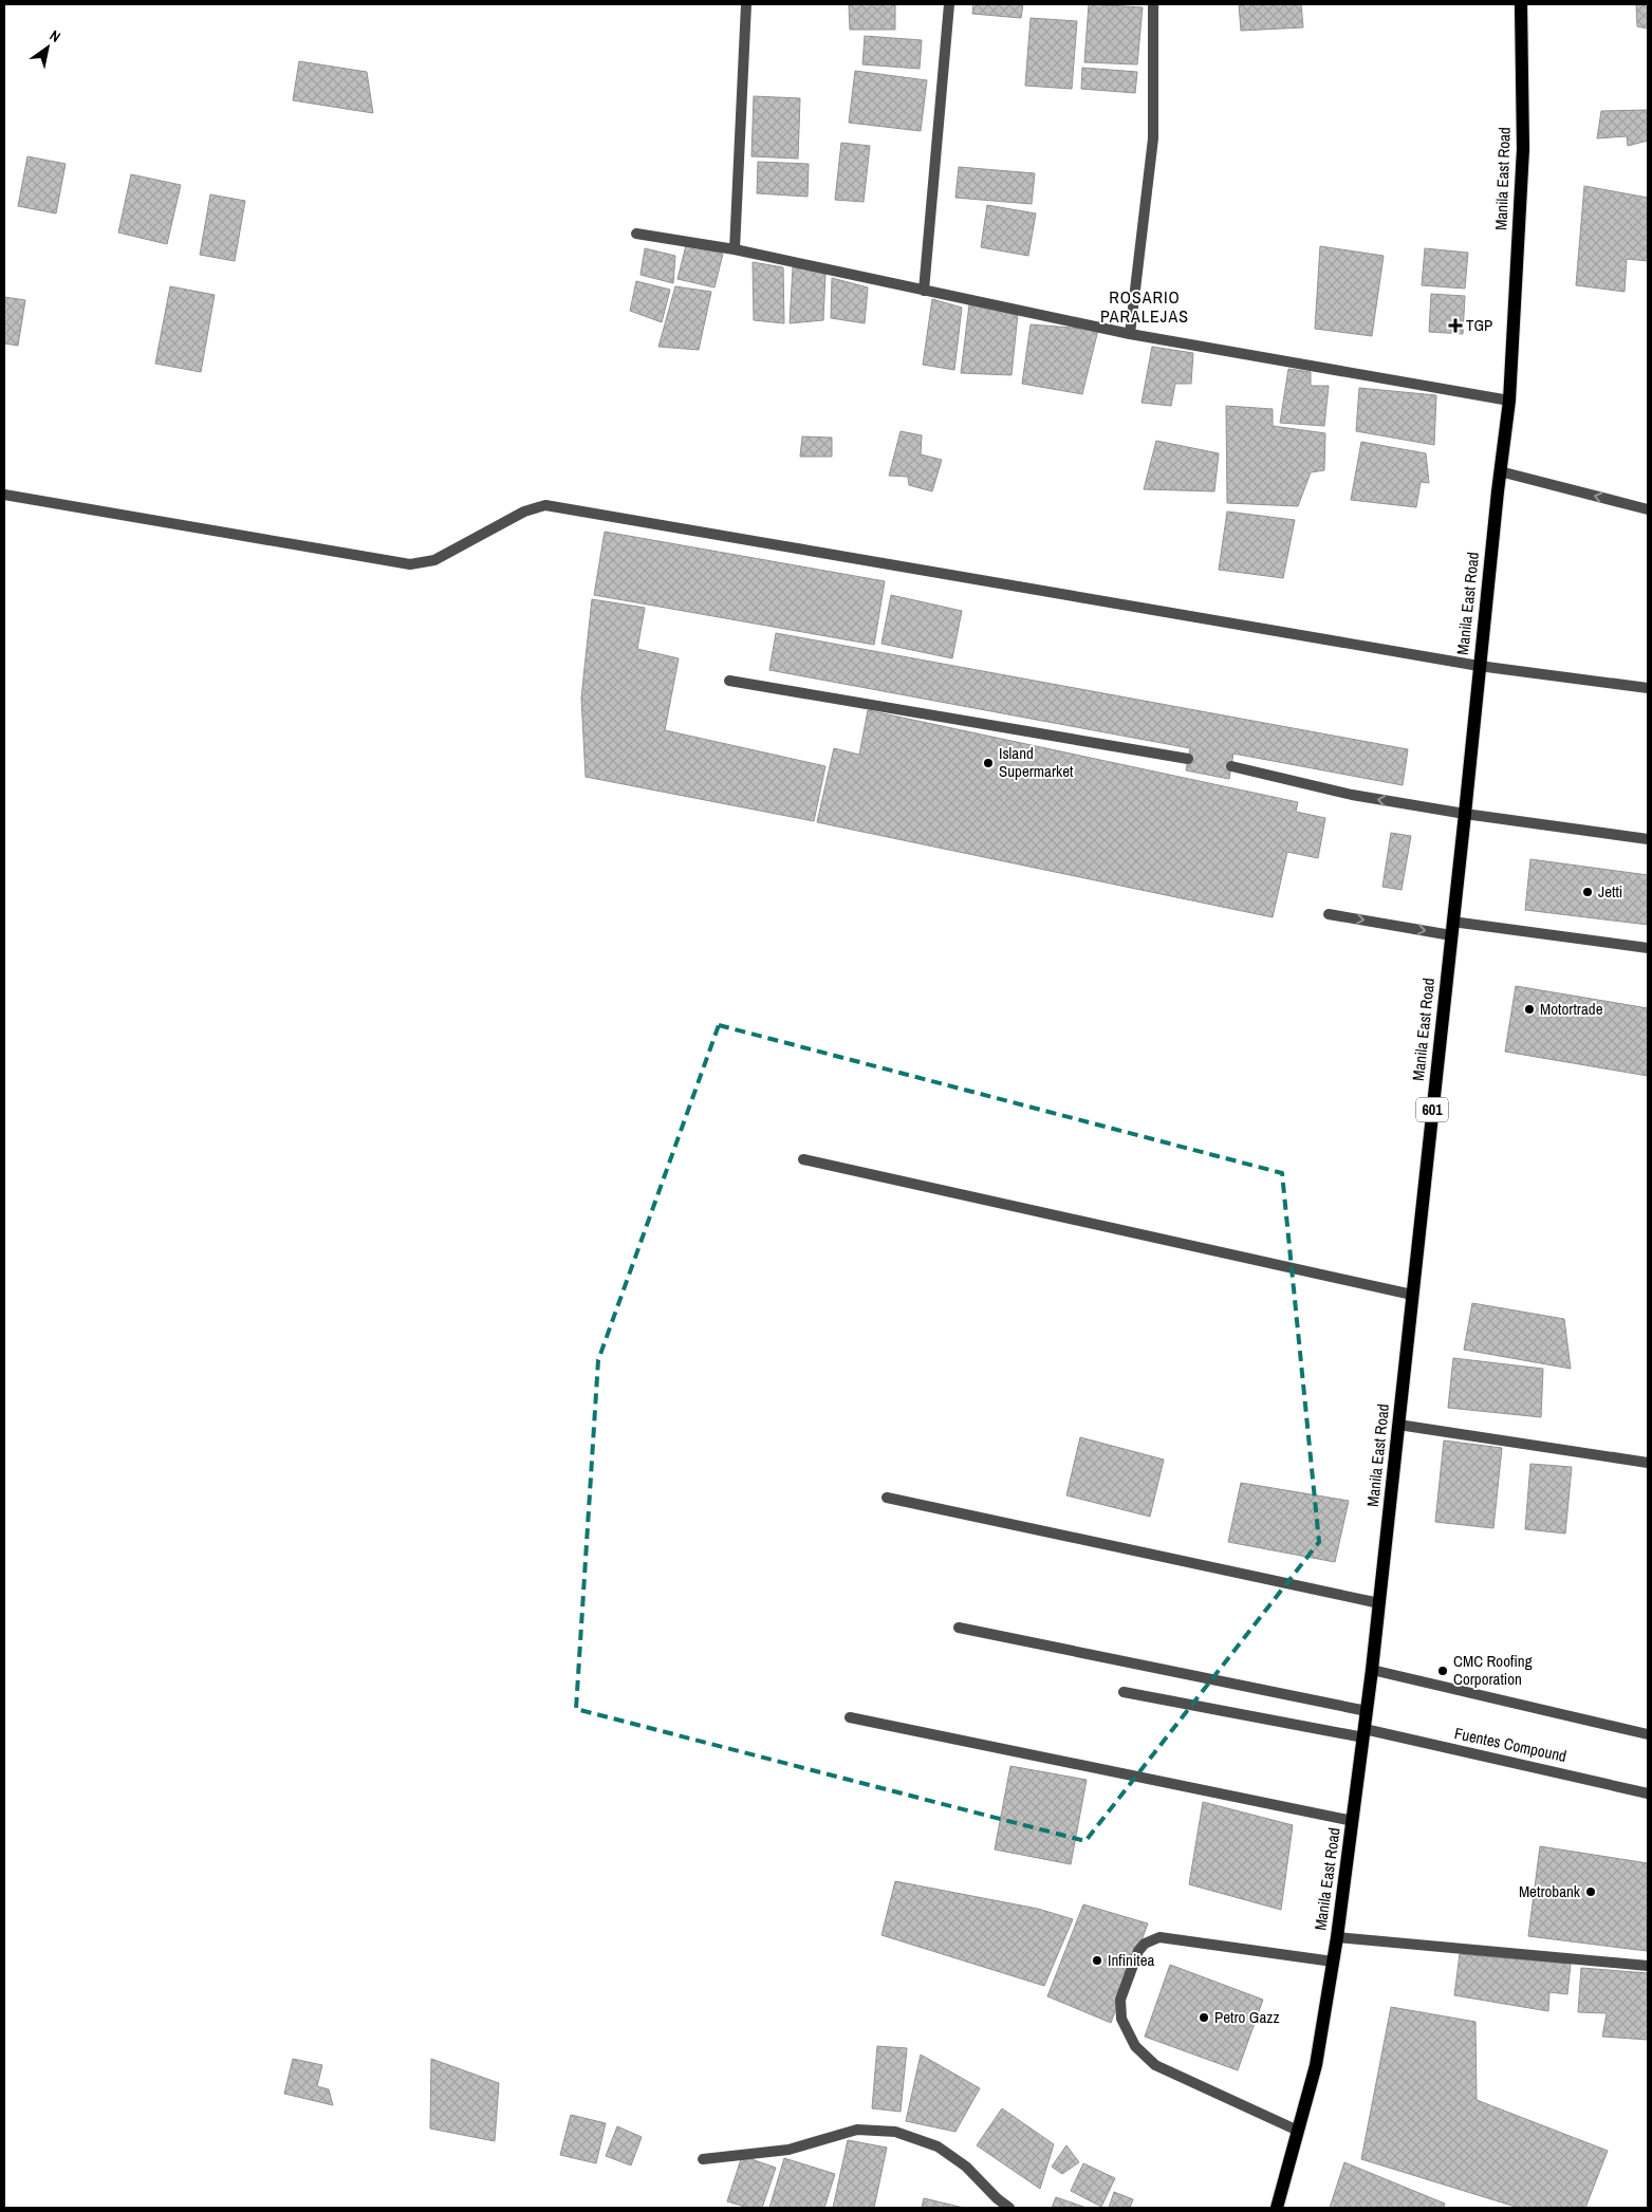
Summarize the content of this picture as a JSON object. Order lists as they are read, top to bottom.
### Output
{
  "streets": {
    "main road": ["Manila East Road", "601"],
    "street": ["Fuentes Compound"]
  },
  "crossings": [
    ["Manila East Road", "Fuentes Compound"]
  ],
  "districts": ["ROSARIO PARALEJAS"],
  "places": {
    "health": ["TGP"],
    "other": [
      "Island Supermarket",
      "Jetti",
      "Motortrade",
      "CMC Roofing Corporation",
      "Metrobank",
      "Infinitea",
      "Petro Gazz"
    ]
  },
  "north": "top right"
}
